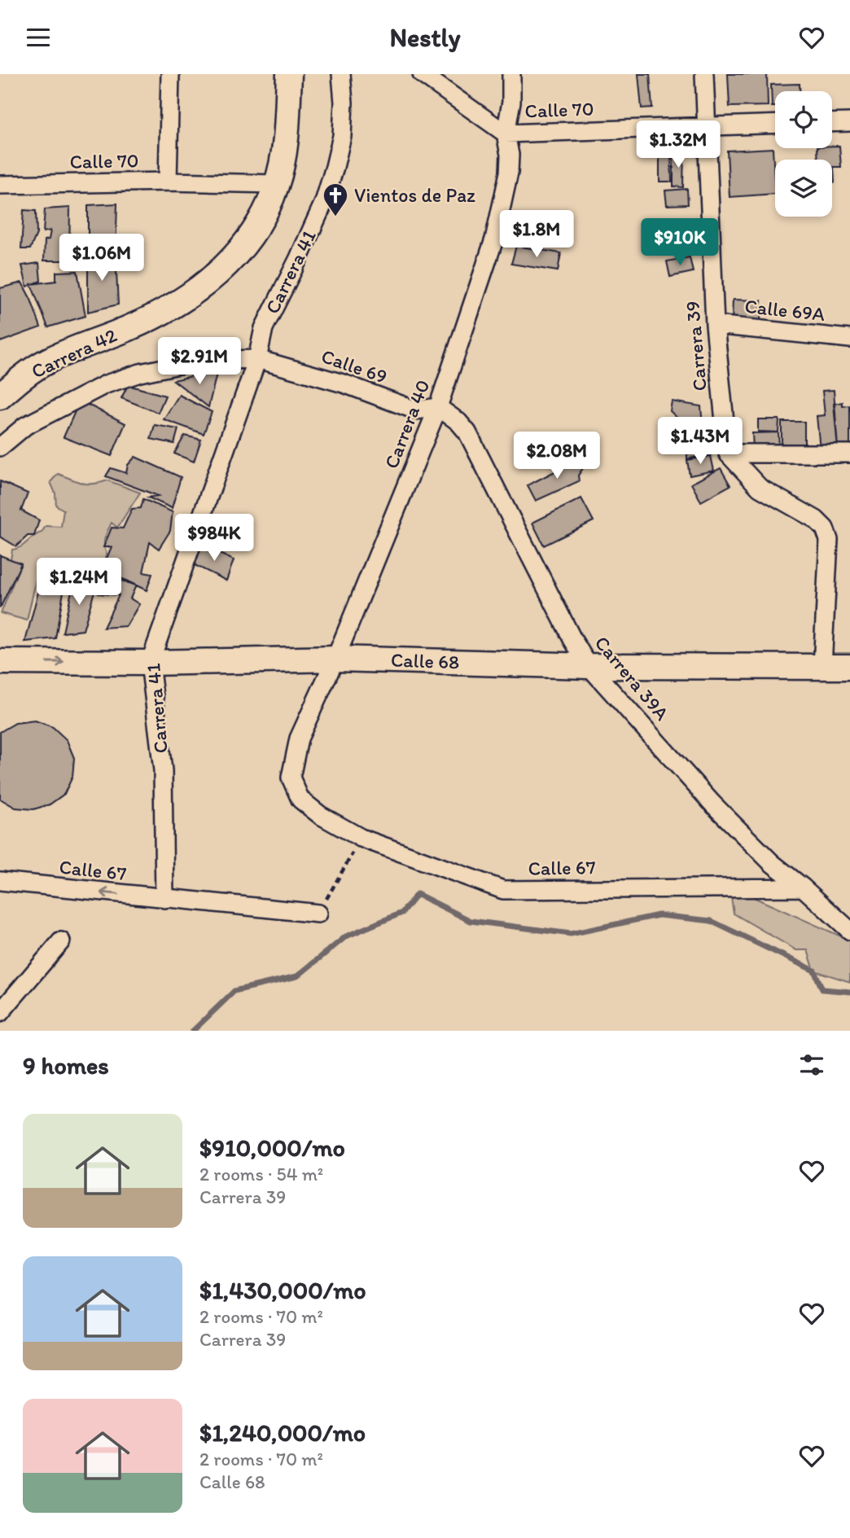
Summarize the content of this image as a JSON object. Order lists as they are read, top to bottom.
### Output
{
  "streets": {
    "street": [
      "Calle 70",
      "Carrera 41",
      "Calle 69A",
      "Carrera 39",
      "Carrera 42",
      "Calle 69",
      "Carrera 40",
      "Calle 68",
      "Carrera 39A",
      "Calle 67"
    ]
  },
  "crossings": [
    ["Calle 70", "Carrera 39"],
    ["Calle 70", "Carrera 42"],
    ["Calle 70", "Carrera 40"],
    ["Carrera 41", "Calle 69"],
    ["Carrera 41", "Calle 68"],
    ["Carrera 41", "Calle 67"],
    ["Calle 69A", "Carrera 39"],
    ["Calle 69", "Carrera 40"],
    ["Calle 69", "Carrera 39A"],
    ["Carrera 40", "Calle 68"],
    ["Carrera 40", "Carrera 39A"],
    ["Carrera 40", "Calle 67"],
    ["Calle 68", "Carrera 39A"],
    ["Carrera 39A", "Calle 67"]
  ],
  "places": {
    "church": ["Vientos de Paz"]
  },
  "page": {
    "header": "Nestly",
    "price": [
      "$1.32M",
      "$1.8M",
      "$910K",
      "$1.06M",
      "$2.91M",
      "$1.43M",
      "$2.08M",
      "$984K",
      "$1.24M"
    ],
    "heading": "9 homes",
    "list": [
      {
        "name": "$910,000/mo",
        "note": "2 rooms · 54 m² · Carrera 39"
      },
      {
        "name": "$1,430,000/mo",
        "note": "2 rooms · 70 m² · Carrera 39"
      },
      {
        "name": "$1,240,000/mo",
        "note": "2 rooms · 70 m² · Calle 68"
      }
    ]
  }
}
